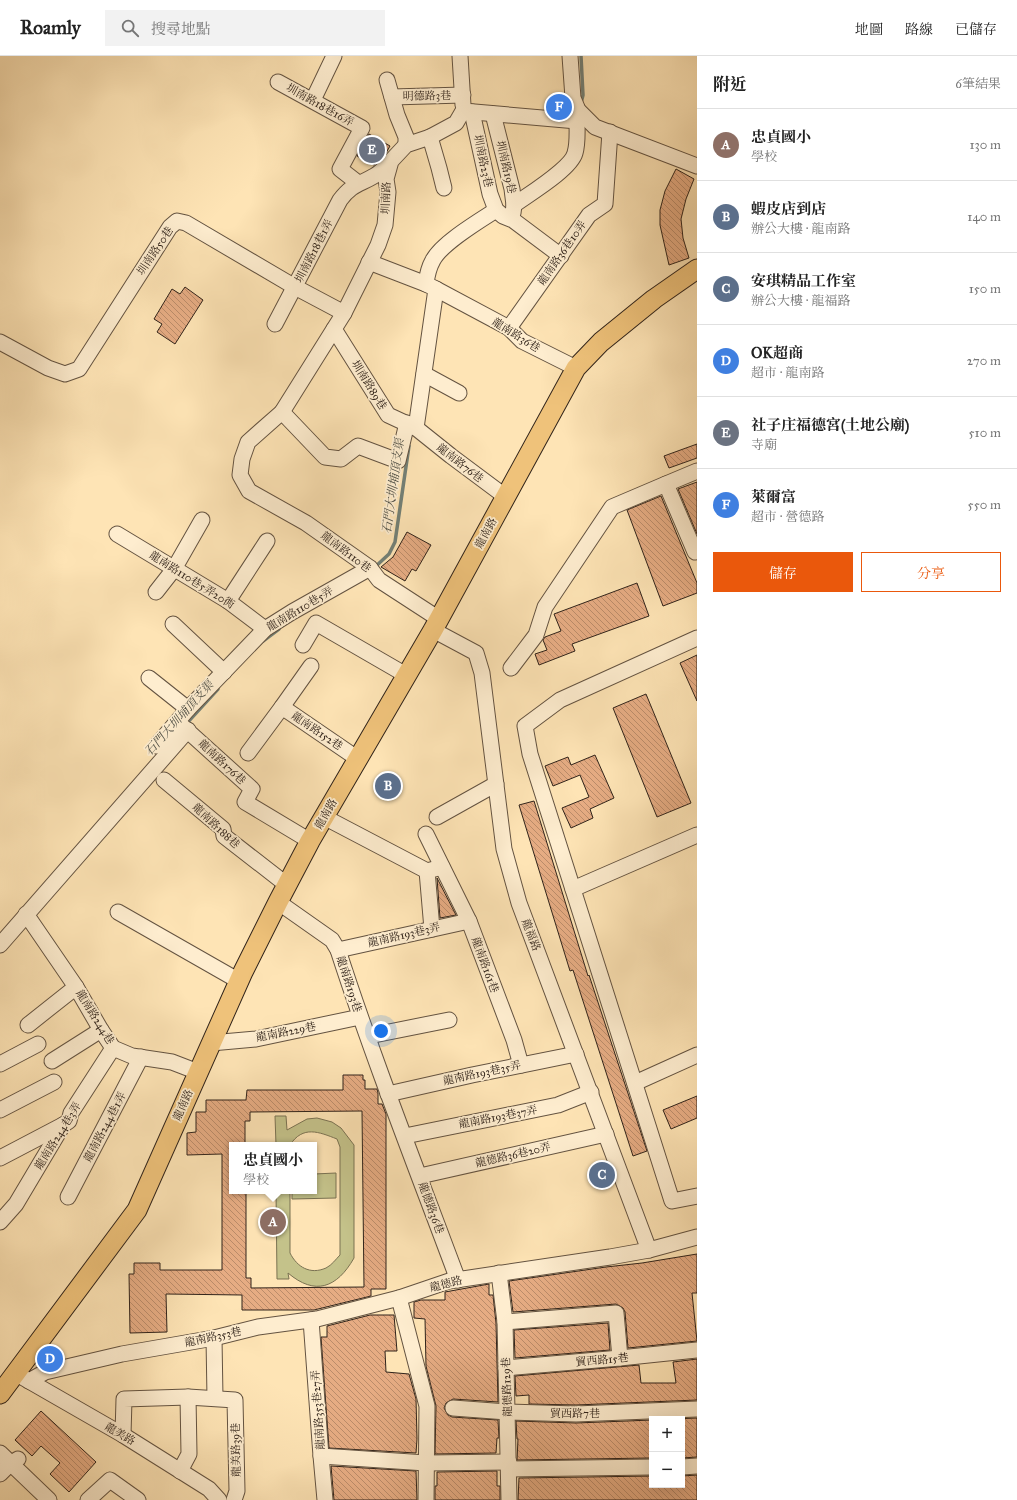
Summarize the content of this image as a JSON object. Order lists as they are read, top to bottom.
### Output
{
  "streets": {
    "main road": ["龍南路"],
    "street": [
      "明德路3巷",
      "圳南路18巷16弄",
      "圳南路23巷",
      "圳南路19巷",
      "圳南路",
      "圳南路50巷",
      "圳南路18巷1弄",
      "龍南路36巷10弄",
      "龍南路36巷",
      "圳南路89巷",
      "龍南路76巷",
      "龍南路110巷",
      "龍南路110巷5弄20衖",
      "龍南路110巷5弄",
      "龍南路152巷",
      "龍南路176巷",
      "龍南路188巷",
      "龍南路193巷3弄",
      "龍福路",
      "龍南路161巷",
      "龍南路193巷",
      "龍南路244巷",
      "龍南路229巷",
      "龍南路193巷35弄",
      "龍南路193巷37弄",
      "龍南路244巷1弄",
      "龍南路244巷3弄",
      "龍德路36巷20弄",
      "龍德路36巷",
      "龍德路",
      "龍南路353巷",
      "貿西路15巷",
      "龍德路129巷",
      "龍南路353巷27弄",
      "貿西路7巷",
      "龍美路",
      "龍美路39巷"
    ]
  },
  "crossings": [
    ["明德路3巷", "圳南路23巷"],
    ["圳南路18巷16弄", "圳南路18巷1弄"],
    ["圳南路23巷", "圳南路"],
    ["圳南路", "圳南路50巷"],
    ["圳南路", "圳南路18巷1弄"],
    ["圳南路", "龍南路36巷"],
    ["圳南路", "圳南路89巷"],
    ["圳南路", "龍南路110巷"],
    ["圳南路50巷", "圳南路18巷1弄"],
    ["龍南路36巷10弄", "龍南路36巷"],
    ["龍南路36巷", "龍南路"],
    ["圳南路89巷", "龍南路76巷"],
    ["龍南路76巷", "龍南路"],
    ["龍南路", "龍南路110巷"],
    ["龍南路", "龍南路152巷"],
    ["龍南路", "龍南路176巷"],
    ["龍南路", "龍南路188巷"],
    ["龍南路", "龍福路"],
    ["龍南路", "龍南路193巷"],
    ["龍南路", "龍南路244巷"],
    ["龍南路", "龍南路229巷"],
    ["龍南路", "龍南路353巷"],
    ["龍南路", "龍美路"],
    ["龍南路110巷", "龍南路110巷5弄"],
    ["龍南路110巷", "龍福路"],
    ["龍南路110巷5弄20衖", "龍南路110巷5弄"],
    ["龍南路110巷5弄", "龍南路176巷"],
    ["龍南路193巷3弄", "龍南路161巷"],
    ["龍南路193巷3弄", "龍南路193巷"],
    ["龍福路", "龍南路193巷35弄"],
    ["龍福路", "龍南路193巷37弄"],
    ["龍福路", "龍德路36巷20弄"],
    ["龍福路", "龍德路"],
    ["龍南路161巷", "龍南路193巷35弄"],
    ["龍南路193巷", "龍南路229巷"],
    ["龍南路193巷", "龍南路193巷35弄"],
    ["龍南路193巷", "龍南路193巷37弄"],
    ["龍南路193巷", "龍德路36巷"],
    ["龍南路244巷", "龍南路244巷1弄"],
    ["龍南路244巷", "龍南路244巷3弄"],
    ["龍南路193巷37弄", "龍德路36巷"],
    ["龍德路36巷20弄", "龍德路36巷"],
    ["龍德路36巷", "龍德路"],
    ["龍德路", "龍南路353巷"],
    ["龍德路", "龍德路129巷"],
    ["龍南路353巷", "龍南路353巷27弄"],
    ["龍南路353巷", "龍美路"],
    ["貿西路15巷", "龍德路129巷"],
    ["龍德路129巷", "貿西路7巷"]
  ],
  "water": ["石門大圳埔頂支渠"],
  "page": {
    "header": "Roamly",
    "search": "搜尋地點",
    "nav": ["地圖", "路線", "已儲存"],
    "heading": ["附近", "6筆結果"],
    "pins": [
      "F",
      "E",
      "B",
      "C",
      "A",
      "D"
    ],
    "list": [
      {
        "mark": "A",
        "name": "忠貞國小",
        "note": "學校",
        "value": "130 m"
      },
      {
        "mark": "B",
        "name": "蝦皮店到店",
        "note": "辦公大樓 · 龍南路",
        "value": "140 m"
      },
      {
        "mark": "C",
        "name": "安琪精品工作室",
        "note": "辦公大樓 · 龍福路",
        "value": "150 m"
      },
      {
        "mark": "D",
        "name": "OK超商",
        "note": "超市 · 龍南路",
        "value": "270 m"
      },
      {
        "mark": "E",
        "name": "社子庄福德宮(土地公廟)",
        "note": "寺廟",
        "value": "510 m"
      },
      {
        "mark": "F",
        "name": "萊爾富",
        "note": "超市 · 營德路",
        "value": "550 m"
      }
    ],
    "buttons": ["儲存", "分享"],
    "popup": ["忠貞國小", "學校"],
    "map_buttons": ["+", "−"]
  }
}
